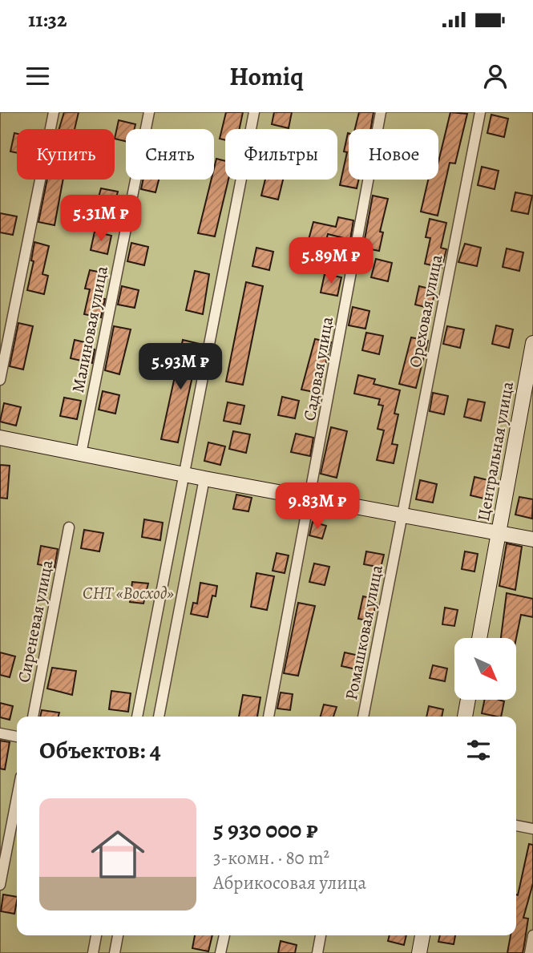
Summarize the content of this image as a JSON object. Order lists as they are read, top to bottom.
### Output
{
  "streets": {
    "street": [
      "Ореховая улица",
      "Малиновая улица",
      "Садовая улица",
      "Центральная улица",
      "Сиреневая улица",
      "Ромашковая улица"
    ]
  },
  "crossings": [
    ["Ореховая улица", "Ромашковая улица"]
  ],
  "parks": ["СНТ «Восход»"],
  "north": "bottom right",
  "page": {
    "status": "11:32",
    "header": "Homiq",
    "chip": [
      "Купить",
      "Снять",
      "Фильтры",
      "Новое"
    ],
    "price": [
      "5.31M ₽",
      "5.89M ₽",
      "5.93M ₽",
      "9.83M ₽"
    ],
    "heading": "Объектов: 4",
    "list": [
      {
        "name": "5 930 000 ₽",
        "note": "3-комн. · 80 m² · Абрикосовая улица"
      }
    ]
  }
}
